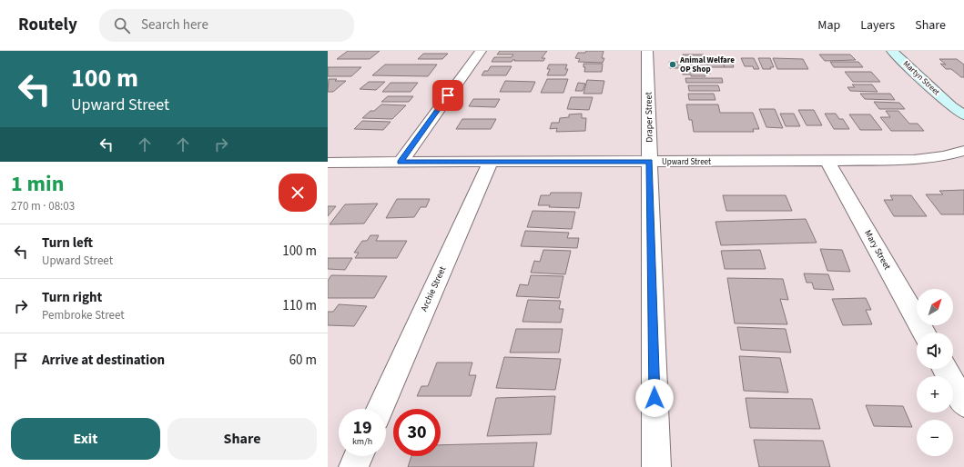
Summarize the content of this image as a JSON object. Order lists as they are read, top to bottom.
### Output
{
  "streets": {
    "street": [
      "Martyn Street",
      "Draper Street",
      "Upward Street",
      "Mary Street",
      "Archie Street"
    ]
  },
  "crossings": [
    ["Draper Street", "Upward Street"],
    ["Upward Street", "Mary Street"],
    ["Upward Street", "Archie Street"]
  ],
  "places": ["Animal Welfare OP Shop"],
  "north": "top right",
  "page": {
    "header": "Routely",
    "search": "Search here",
    "nav": ["Map", "Layers", "Share"],
    "turn": ["100 m", "Upward Street"],
    "heading": ["1 min", "270 m · 08:03"],
    "list": [
      {
        "name": "Turn left",
        "note": "Upward Street",
        "value": "100 m"
      },
      {
        "name": "Turn right",
        "note": "Pembroke Street",
        "value": "110 m"
      },
      {
        "name": "Arrive at destination",
        "value": "60 m"
      }
    ],
    "map_buttons": ["+", "−"],
    "speed": "19 km/h",
    "limit": "30",
    "buttons": ["Exit", "Share"]
  }
}
